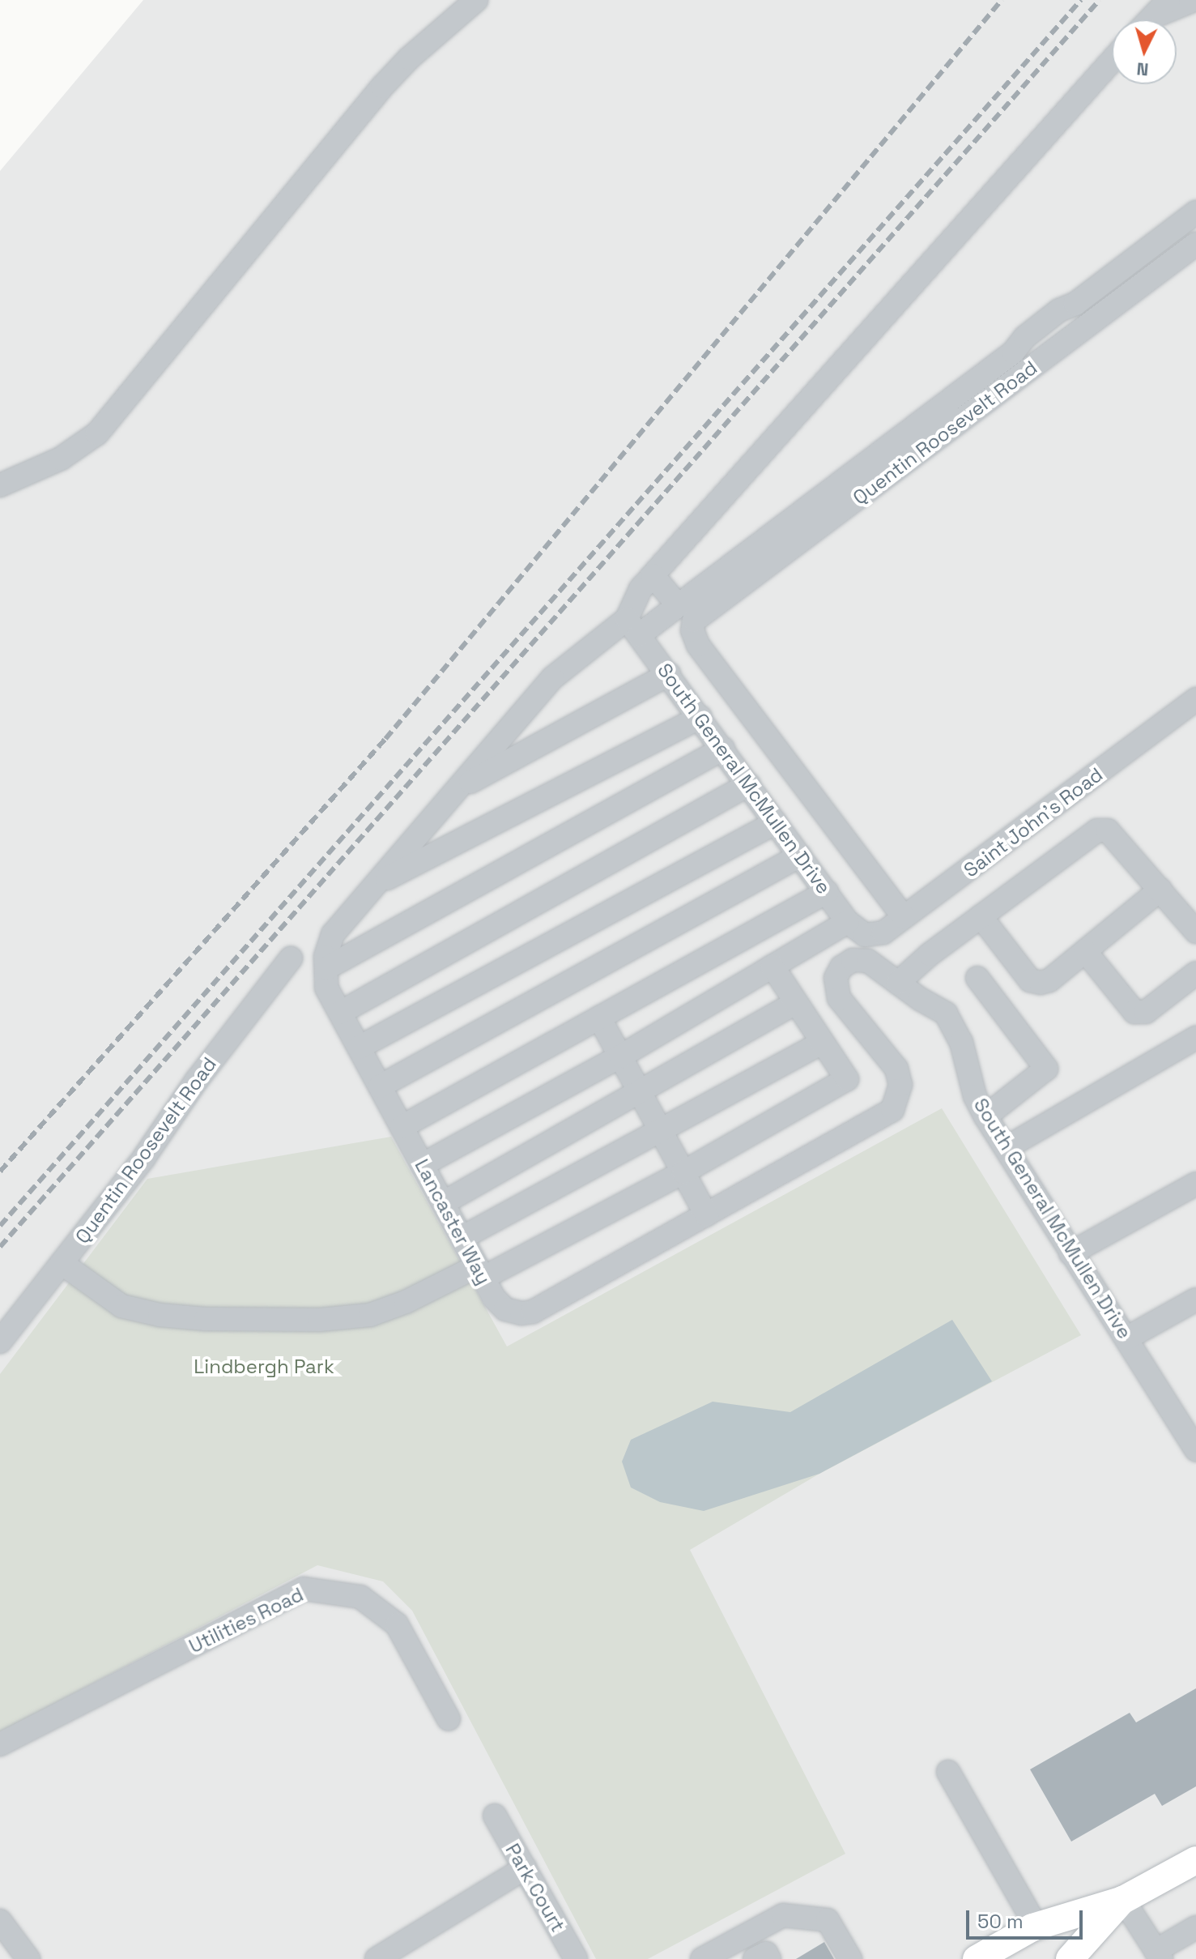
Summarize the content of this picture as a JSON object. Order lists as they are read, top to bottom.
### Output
{
  "streets": {
    "street": [
      "Quentin Roosevelt Road",
      "South General McMullen Drive",
      "Saint John's Road",
      "Lancaster Way",
      "Utilities Road",
      "Park Court"
    ]
  },
  "crossings": [
    ["Quentin Roosevelt Road", "Lancaster Way"],
    ["South General McMullen Drive", "Saint John's Road"],
    ["South General McMullen Drive", "Lancaster Way"],
    ["Saint John's Road", "Lancaster Way"]
  ],
  "parks": ["Lindbergh Park"],
  "scale_bar": "50 m",
  "north": "bottom"
}
